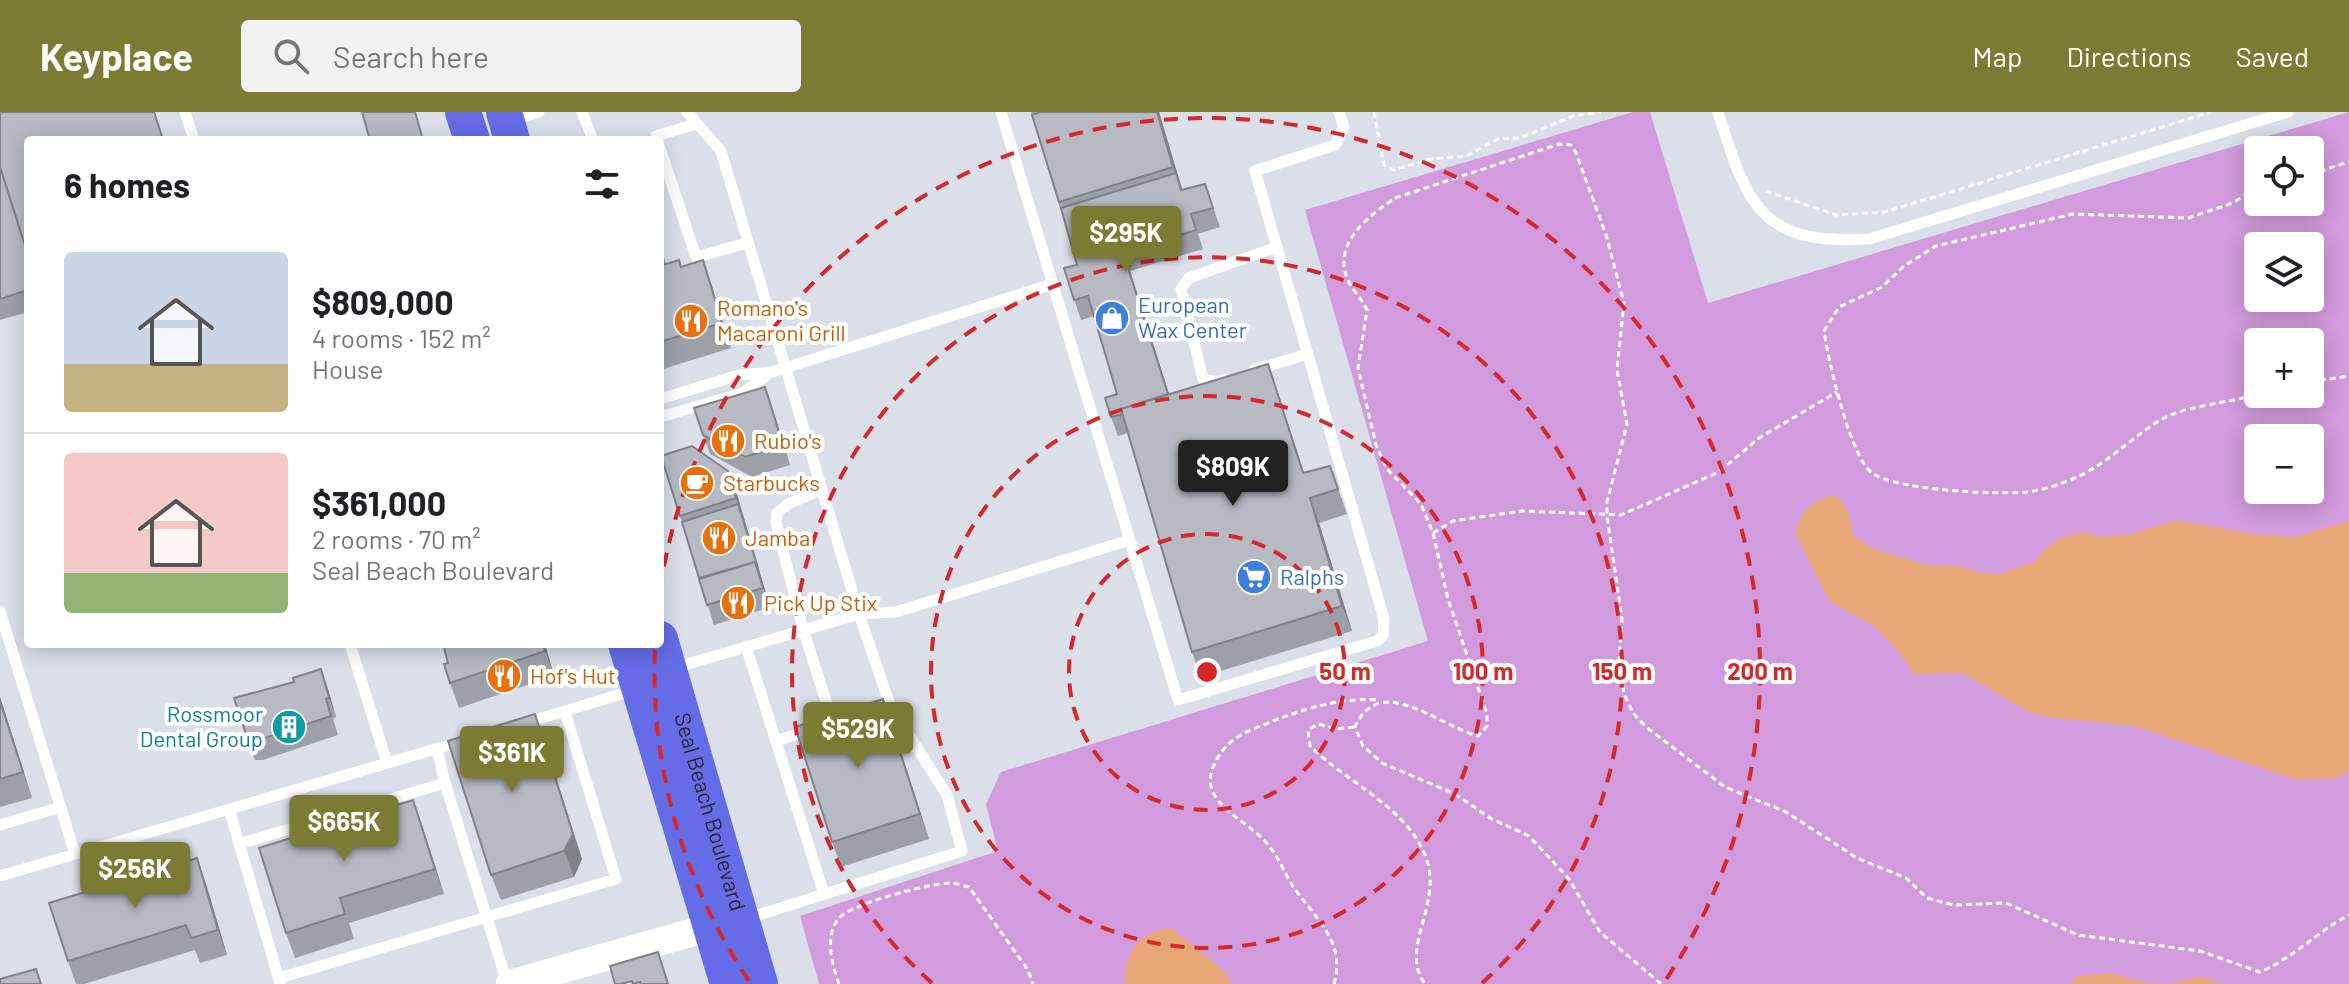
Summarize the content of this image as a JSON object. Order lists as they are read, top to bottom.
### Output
{
  "streets": {
    "main road": ["Seal Beach Boulevard"]
  },
  "places": {
    "shop": ["European Wax Center"],
    "restaurant": [
      "Romano's Macaroni Grill",
      "Rubio's",
      "Jamba",
      "Pick Up Stix",
      "Hof's Hut"
    ],
    "cafe": ["Starbucks"],
    "supermarket": ["Ralphs"],
    "building": ["Rossmoor Dental Group"]
  },
  "page": {
    "header": "Keyplace",
    "search": "Search here",
    "nav": ["Map", "Directions", "Saved"],
    "map_buttons": ["+", "−"],
    "heading": "6 homes",
    "price": [
      "$295K",
      "$809K",
      "$529K",
      "$361K",
      "$665K",
      "$256K"
    ],
    "list": [
      {
        "name": "$809,000",
        "note": "4 rooms · 152 m² · House"
      },
      {
        "name": "$361,000",
        "note": "2 rooms · 70 m² · Seal Beach Boulevard"
      }
    ]
  },
  "rings": [
    "50 m",
    "100 m",
    "150 m",
    "200 m"
  ]
}
